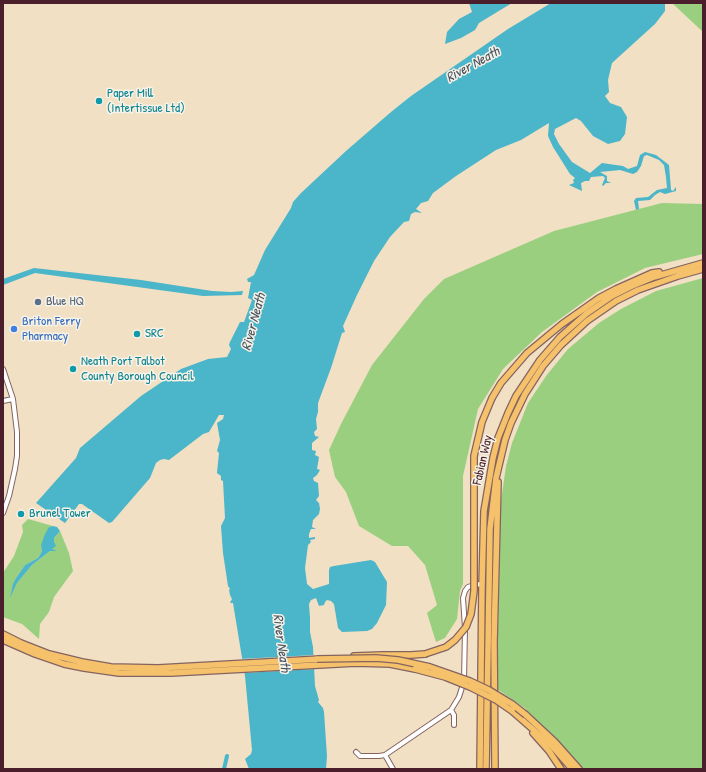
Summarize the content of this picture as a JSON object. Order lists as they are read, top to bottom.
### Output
{
  "streets": {
    "highway": ["Fabian Way"]
  },
  "water": ["River Neath"],
  "places": [
    "Paper Mill (Intertissue Ltd)",
    "Blue HQ",
    "Briton Ferry Pharmacy",
    "SRC",
    "Neath Port Talbot County Borough Council",
    "Brunel Tower"
  ]
}
